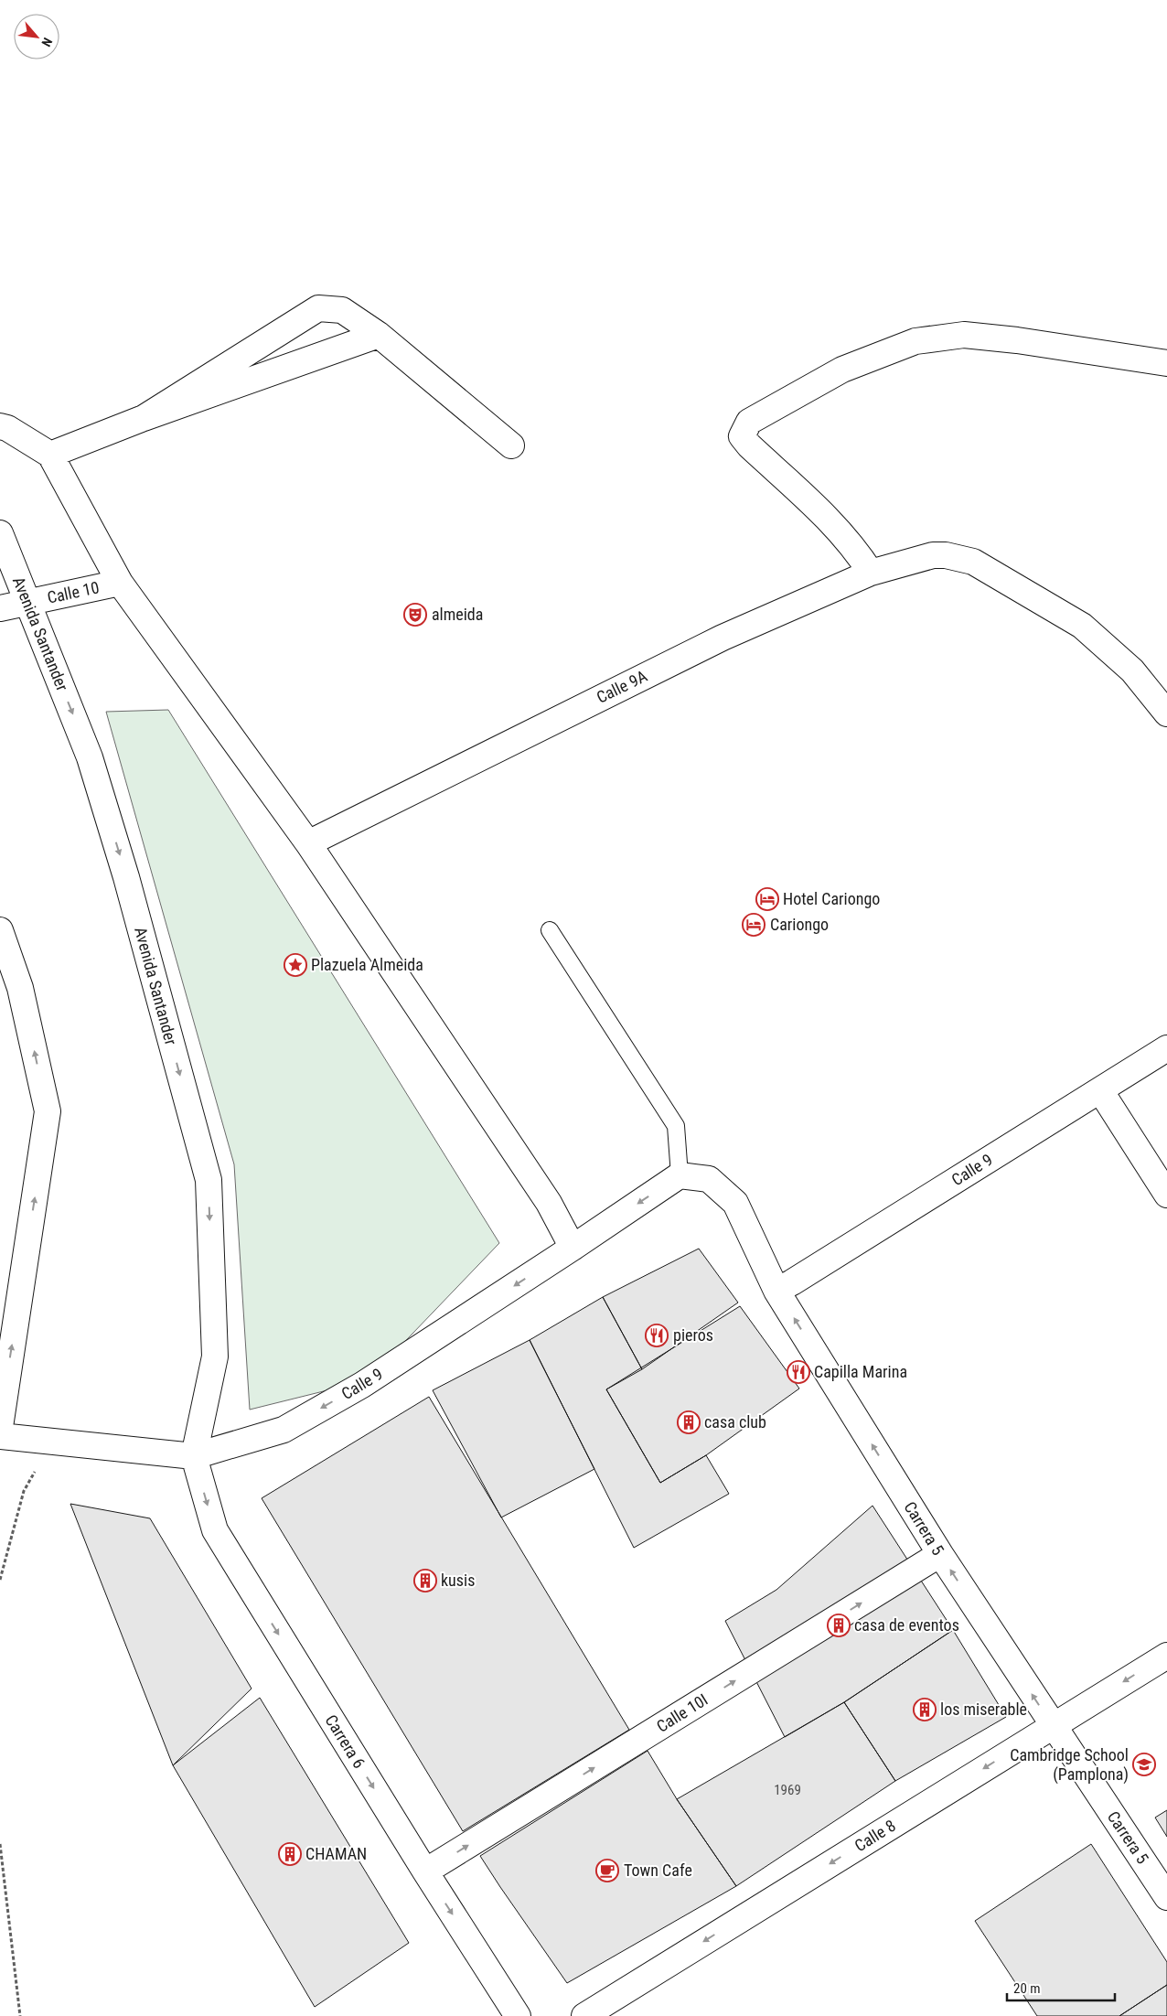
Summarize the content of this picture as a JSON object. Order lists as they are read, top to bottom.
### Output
{
  "streets": {
    "street": [
      "Calle 10",
      "Avenida Santander",
      "Calle 9A",
      "Calle 9",
      "Carrera 5",
      "Calle 10I",
      "Carrera 6",
      "Calle 8"
    ]
  },
  "crossings": [
    ["Calle 10", "Avenida Santander"],
    ["Avenida Santander", "Calle 9"],
    ["Avenida Santander", "Carrera 6"],
    ["Calle 9", "Carrera 5"],
    ["Calle 9", "Carrera 6"],
    ["Carrera 5", "Calle 10I"],
    ["Carrera 5", "Calle 8"],
    ["Calle 10I", "Carrera 6"]
  ],
  "one_way": [
    "Calle 9",
    "Carrera 5",
    "Calle 10I",
    "Carrera 6",
    "Calle 8"
  ],
  "places": {
    "theatre": ["almeida"],
    "hotel": ["Hotel Cariongo", "Cariongo"],
    "place": ["Plazuela Almeida"],
    "restaurant": ["pieros", "Capilla Marina"],
    "building": [
      "casa club",
      "kusis",
      "casa de eventos",
      "los miserable",
      "CHAMAN"
    ],
    "school or university": ["Cambridge School (Pamplona)"],
    "cafe": ["Town Cafe"]
  },
  "house_numbers": ["1969"],
  "scale_bar": "20 m",
  "north": "bottom right"
}
